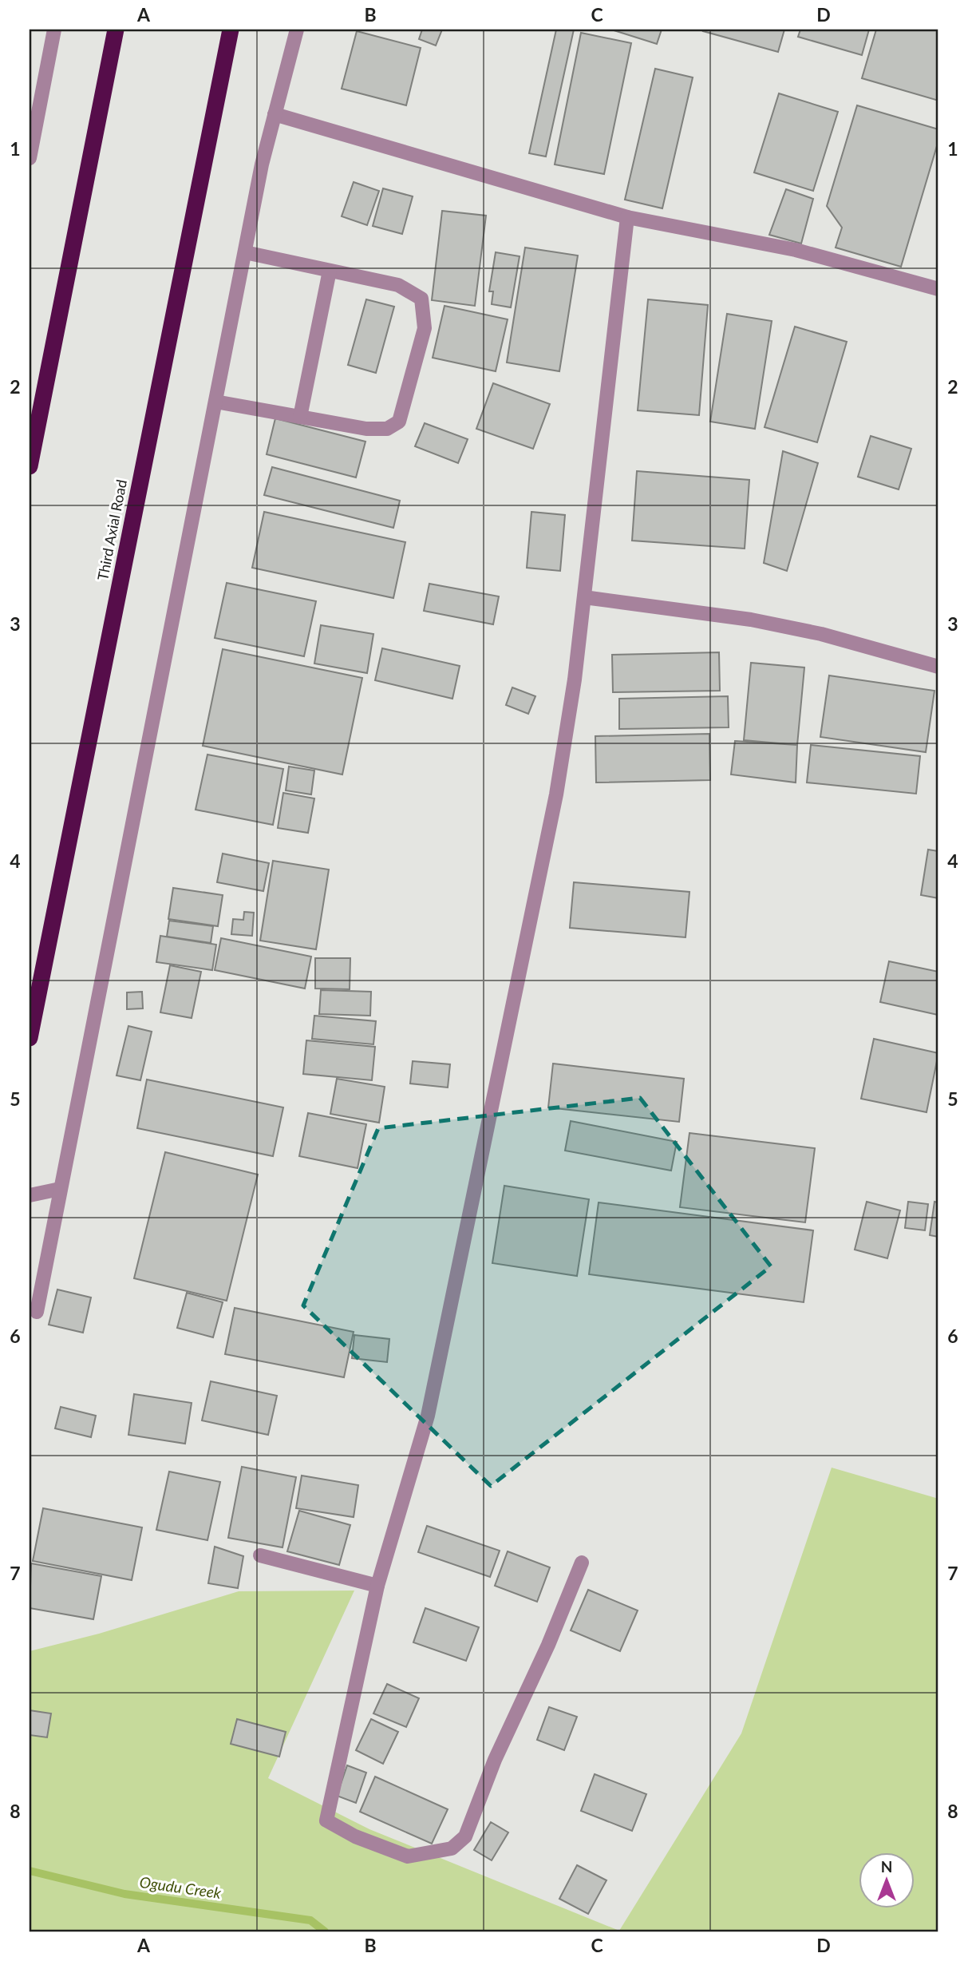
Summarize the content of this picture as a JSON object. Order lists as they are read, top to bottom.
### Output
{
  "streets": {
    "highway": ["Third Axial Road"]
  },
  "water": ["Ogudu Creek"],
  "north": "top",
  "grid": {
    "columns": [
      "A",
      "B",
      "C",
      "D"
    ],
    "rows": [
      "1",
      "2",
      "3",
      "4",
      "5",
      "6",
      "7",
      "8"
    ]
  }
}
